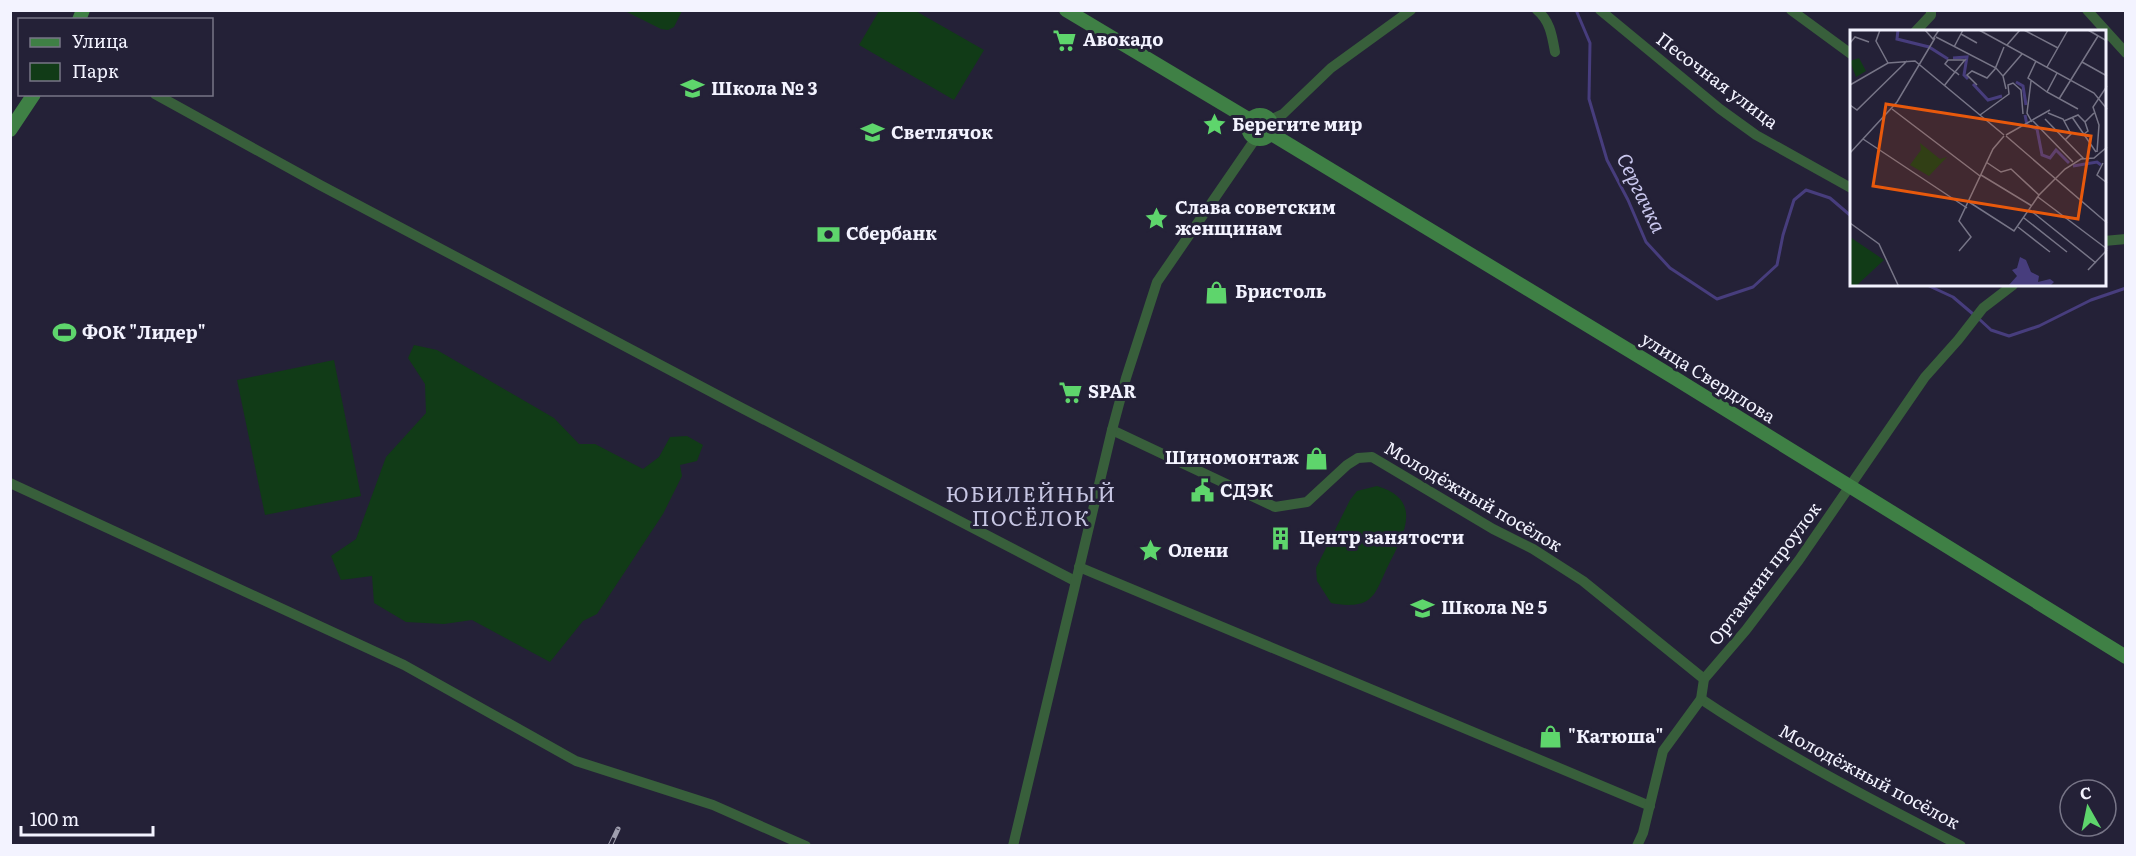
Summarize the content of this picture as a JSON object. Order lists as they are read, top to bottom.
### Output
{
  "streets": {
    "street": [
      "Песочная улица",
      "улица Свердлова",
      "Молодёжный посёлок",
      "Ортамкин проулок"
    ]
  },
  "crossings": [
    ["улица Свердлова", "Ортамкин проулок"],
    ["Молодёжный посёлок", "Ортамкин проулок"]
  ],
  "districts": ["ЮБИЛЕЙНЫЙ ПОСЁЛОК"],
  "water": ["Сергачка"],
  "places": {
    "supermarket": ["Авокадо", "SPAR"],
    "school or university": ["Школа № 3", "Светлячок", "Школа № 5"],
    "place": ["Берегите мир", "Слава советским женщинам", "Олени"],
    "bank": ["Сбербанк"],
    "shop": ["Бристоль", "Шиномонтаж", "\"Катюша\""],
    "sports": ["ФОК \"Лидер\""],
    "public building": ["СДЭК"],
    "building": ["Центр занятости"]
  },
  "legend": ["Улица", "Парк"],
  "scale_bar": "100 m",
  "north": "top"
}
